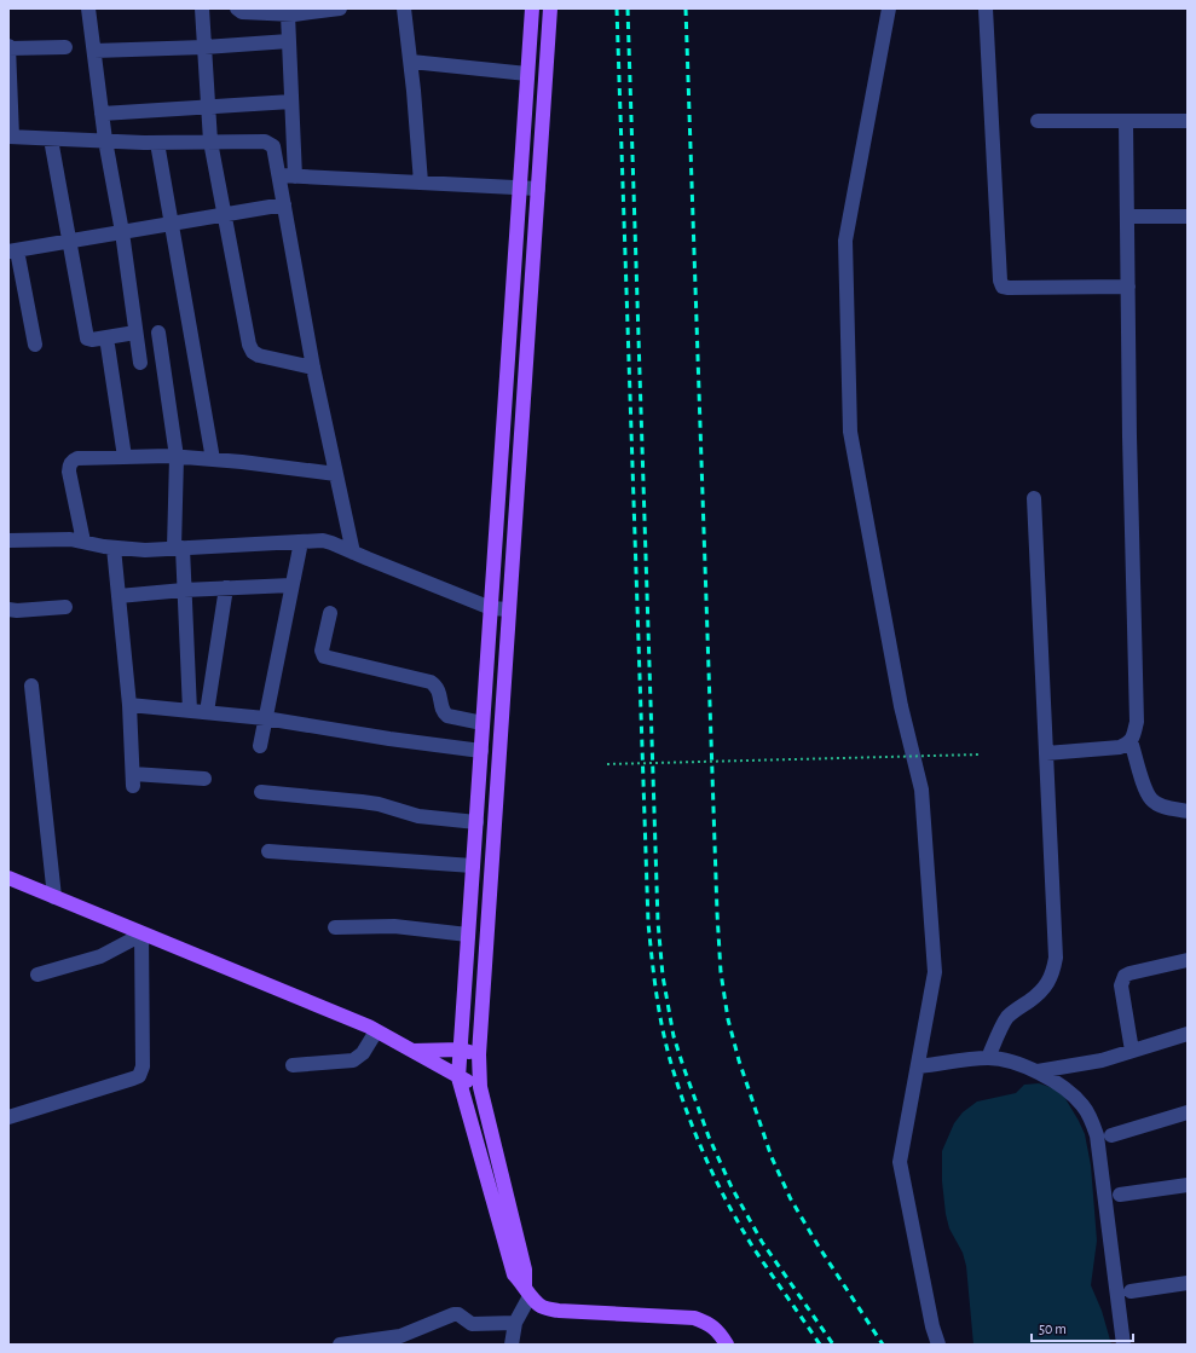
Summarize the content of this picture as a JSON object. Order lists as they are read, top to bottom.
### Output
{
  "scale_bar": "50 m"
}
